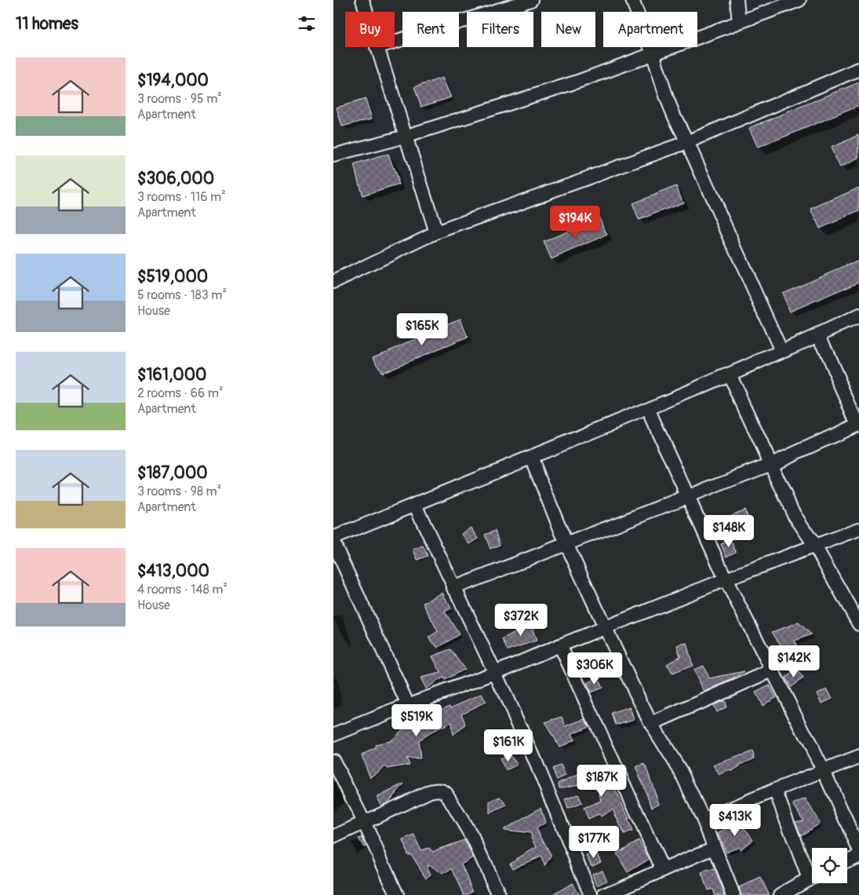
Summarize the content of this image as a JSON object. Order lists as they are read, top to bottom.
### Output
{
  "page": {
    "heading": "11 homes",
    "chip": [
      "Buy",
      "Rent",
      "Filters",
      "New",
      "Apartment"
    ],
    "list": [
      {
        "name": "$194,000",
        "note": "3 rooms · 95 m² · Apartment"
      },
      {
        "name": "$306,000",
        "note": "3 rooms · 116 m² · Apartment"
      },
      {
        "name": "$519,000",
        "note": "5 rooms · 183 m² · House"
      },
      {
        "name": "$161,000",
        "note": "2 rooms · 66 m² · Apartment"
      },
      {
        "name": "$187,000",
        "note": "3 rooms · 98 m² · Apartment"
      },
      {
        "name": "$413,000",
        "note": "4 rooms · 148 m² · House"
      }
    ],
    "price": [
      "$194K",
      "$165K",
      "$148K",
      "$372K",
      "$142K",
      "$306K",
      "$519K",
      "$161K",
      "$187K",
      "$413K",
      "$177K"
    ]
  }
}
